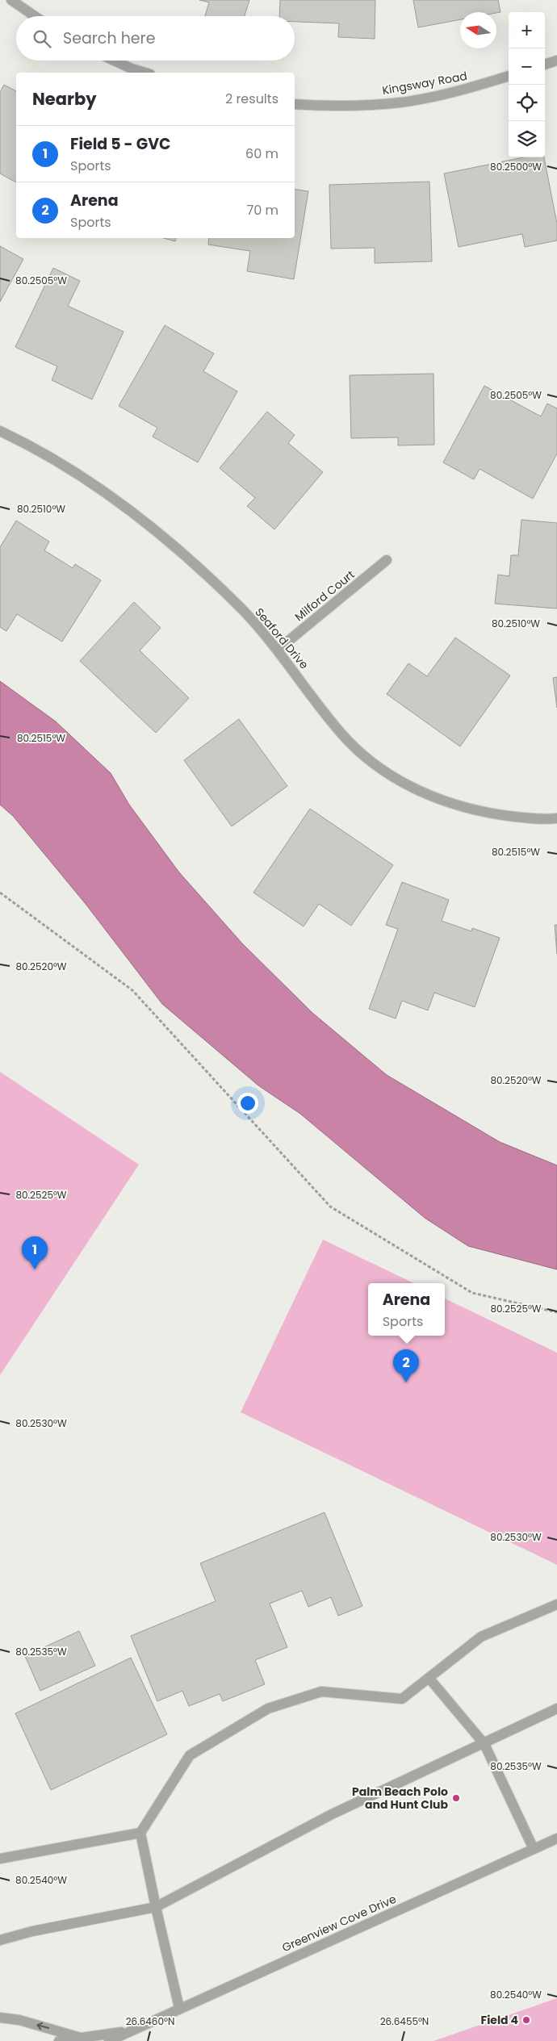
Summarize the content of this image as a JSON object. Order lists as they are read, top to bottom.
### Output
{
  "streets": {
    "street": [
      "Kingsway Road",
      "Milford Court",
      "Seaford Drive",
      "Greenview Cove Drive"
    ]
  },
  "crossings": [
    ["Milford Court", "Seaford Drive"]
  ],
  "places": ["Palm Beach Polo and Hunt Club", "Field 4"],
  "north": "left",
  "page": {
    "map_buttons": ["+", "−"],
    "search": "Search here",
    "heading": ["Nearby", "2 results"],
    "list": [
      {
        "mark": "1",
        "name": "Field 5 - GVC",
        "note": "Sports",
        "value": "60 m"
      },
      {
        "mark": "2",
        "name": "Arena",
        "note": "Sports",
        "value": "70 m"
      }
    ],
    "pins": ["1", "2"],
    "popup": ["Arena", "Sports"]
  },
  "coordinates": [
    "80.2500°W",
    "80.2505°W",
    "80.2510°W",
    "80.2515°W",
    "80.2520°W",
    "80.2525°W",
    "80.2530°W",
    "80.2535°W",
    "80.2540°W",
    "26.6460°N",
    "26.6455°N"
  ]
}
